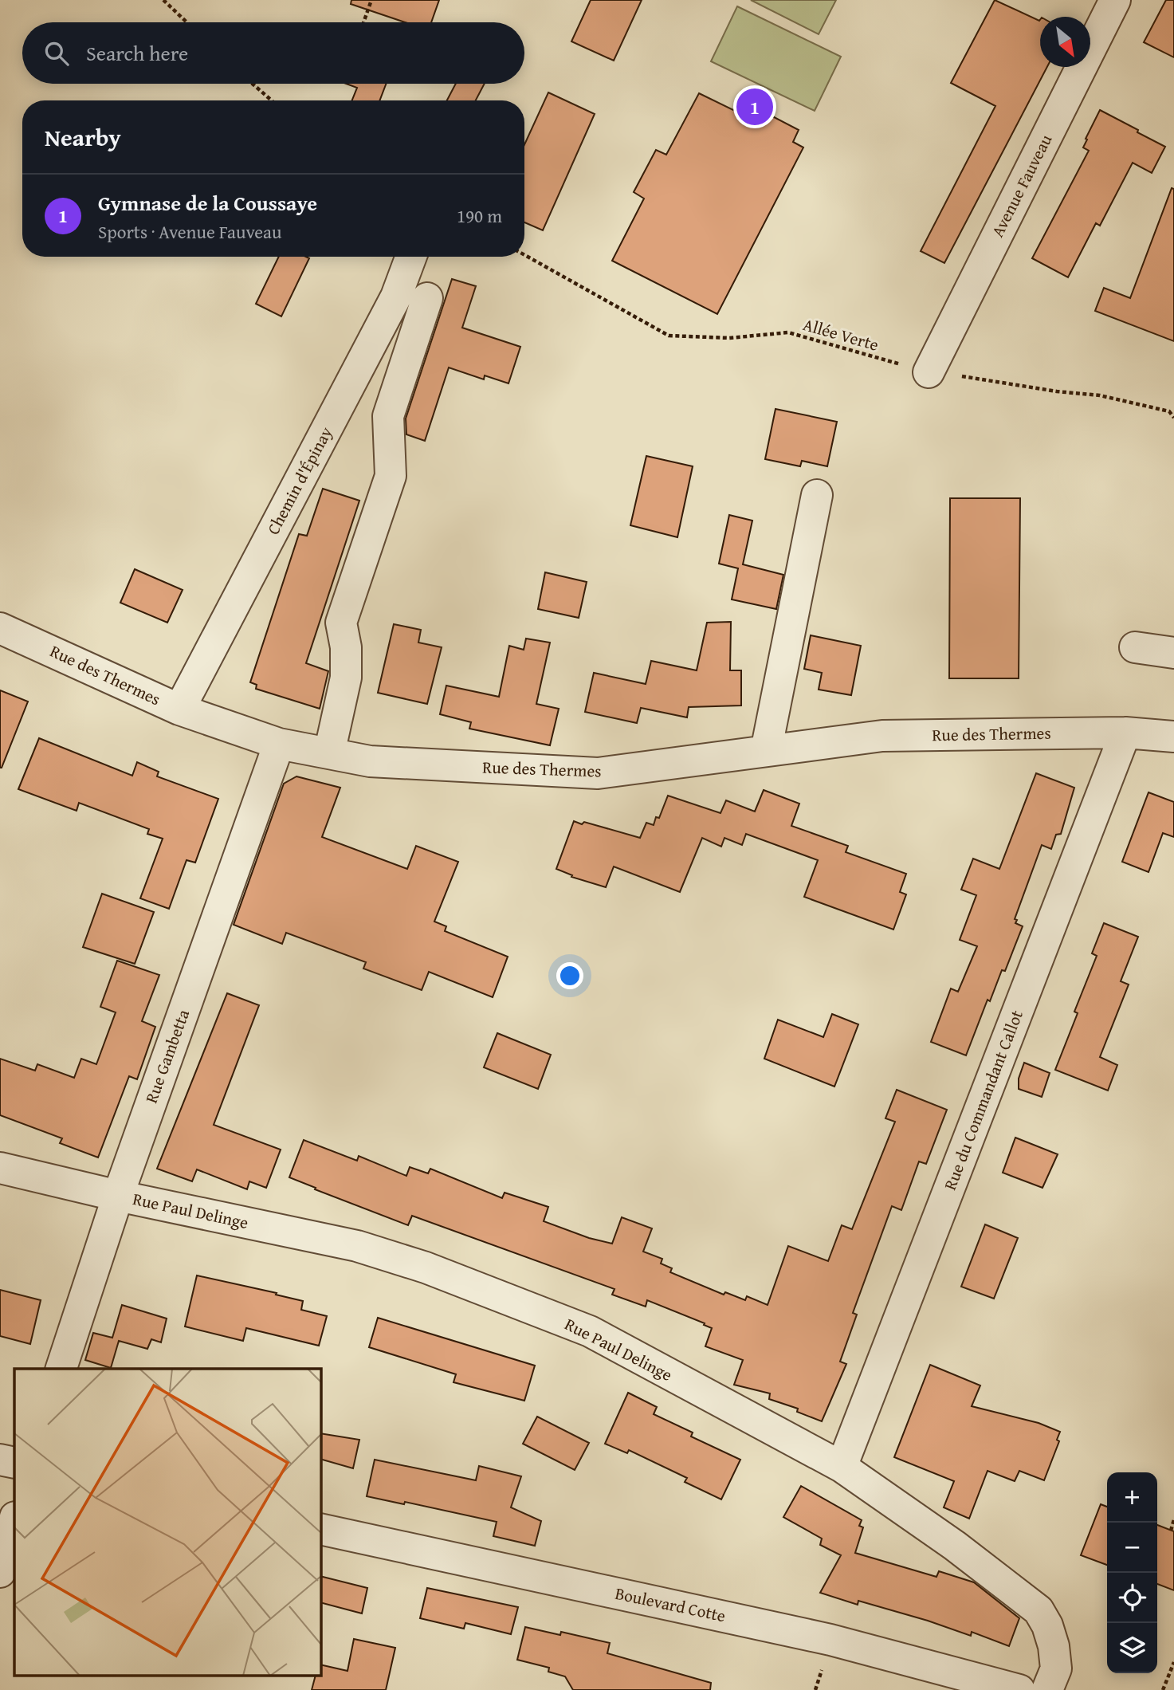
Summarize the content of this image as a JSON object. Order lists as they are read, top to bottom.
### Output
{
  "streets": {
    "street": [
      "Avenue Fauveau",
      "Chemin d'Épinay",
      "Rue des Thermes",
      "Rue Gambetta",
      "Rue du Commandant Callot",
      "Rue Paul Delinge",
      "Boulevard Cotte"
    ],
    "path": ["Allée Verte"]
  },
  "crossings": [
    ["Avenue Fauveau", "Allée Verte"],
    ["Chemin d'Épinay", "Rue des Thermes"],
    ["Rue des Thermes", "Rue Gambetta"],
    ["Rue des Thermes", "Rue du Commandant Callot"],
    ["Rue Gambetta", "Rue Paul Delinge"],
    ["Rue du Commandant Callot", "Rue Paul Delinge"]
  ],
  "north": "bottom right",
  "page": {
    "search": "Search here",
    "pins": "1",
    "heading": "Nearby",
    "list": [
      {
        "mark": "1",
        "name": "Gymnase de la Coussaye",
        "note": "Sports · Avenue Fauveau",
        "value": "190 m"
      }
    ],
    "map_buttons": ["+", "−"]
  }
}
